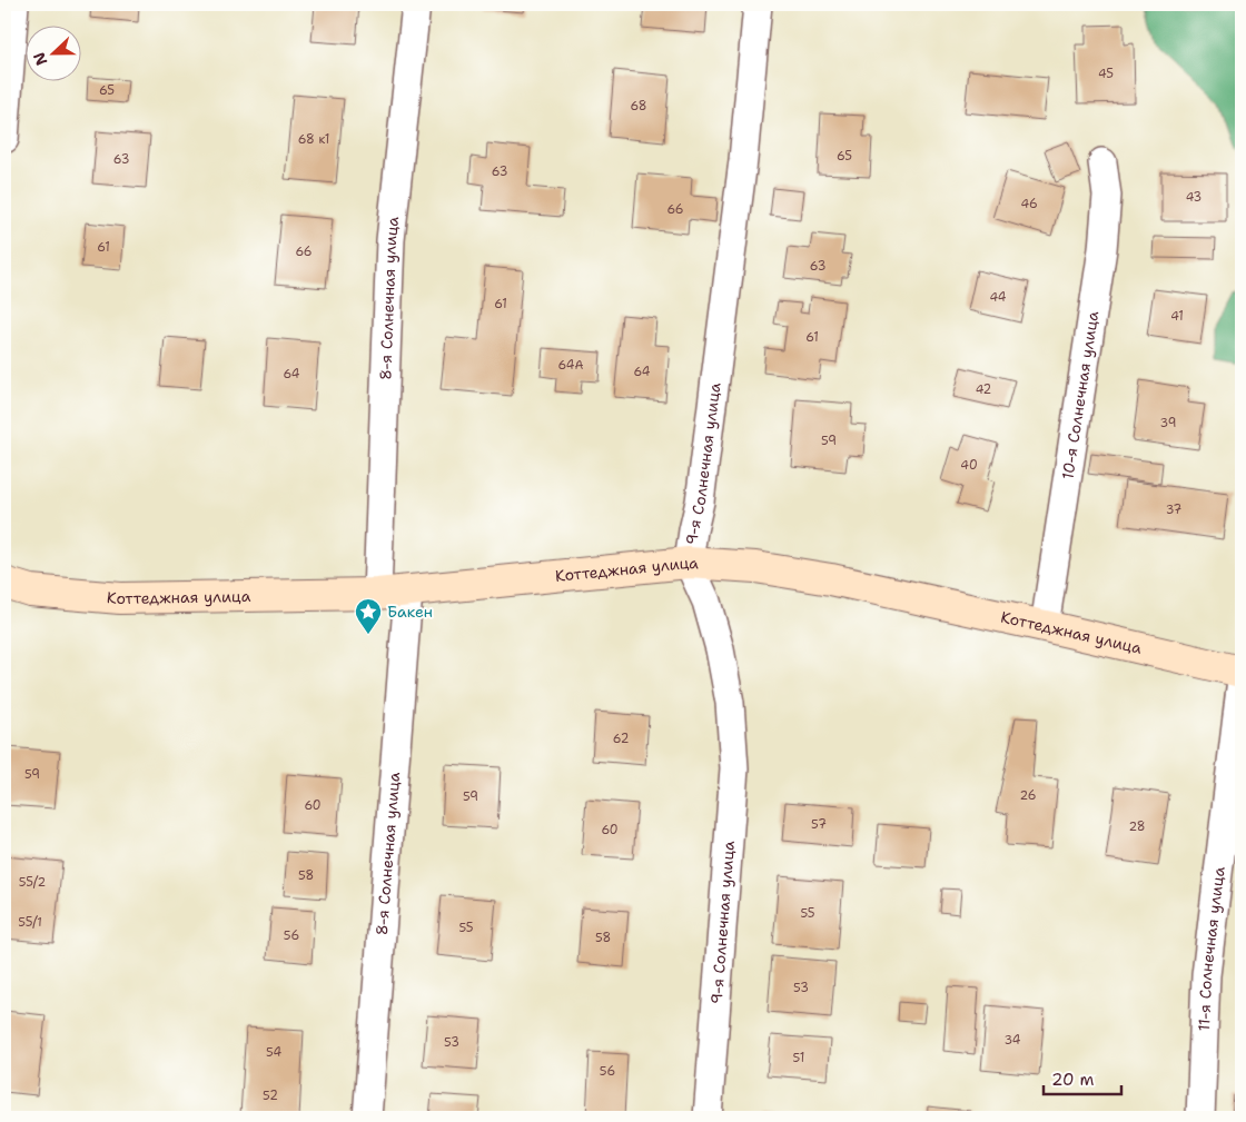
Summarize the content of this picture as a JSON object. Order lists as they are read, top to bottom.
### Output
{
  "streets": {
    "street": [
      "8-я Солнечная улица",
      "10-я Солнечная улица",
      "9-я Солнечная улица",
      "Коттеджная улица",
      "11-я Солнечная улица"
    ]
  },
  "crossings": [
    ["8-я Солнечная улица", "Коттеджная улица"],
    ["10-я Солнечная улица", "Коттеджная улица"],
    ["9-я Солнечная улица", "Коттеджная улица"]
  ],
  "places": {
    "place": ["Бакен"]
  },
  "house_numbers": [
    "45",
    "65",
    "68",
    "68 к1",
    "65",
    "63",
    "63",
    "43",
    "46",
    "66",
    "61",
    "66",
    "63",
    "44",
    "61",
    "41",
    "61",
    "64А",
    "64",
    "64",
    "42",
    "39",
    "59",
    "40",
    "37",
    "62",
    "59",
    "26",
    "59",
    "60",
    "57",
    "28",
    "60",
    "58",
    "55/2",
    "55",
    "55/1",
    "55",
    "56",
    "58",
    "53",
    "34",
    "53",
    "54",
    "51",
    "56",
    "52"
  ],
  "scale_bar": "20 m",
  "north": "left"
}
